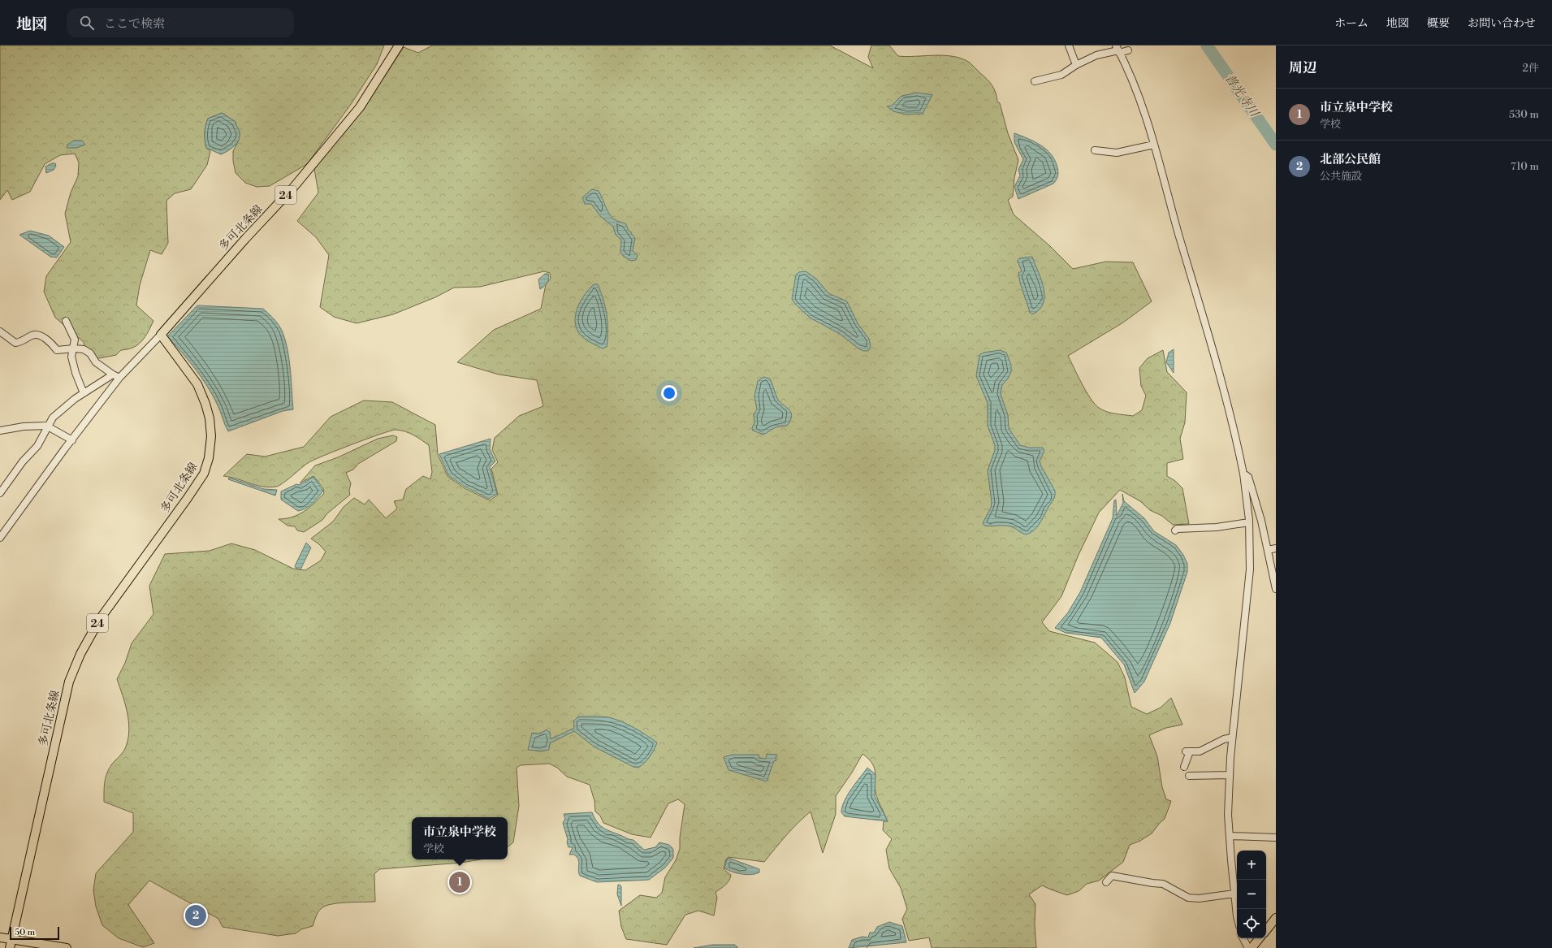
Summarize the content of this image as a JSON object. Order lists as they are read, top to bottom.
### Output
{
  "streets": {
    "main road": ["24", "多可北条線"]
  },
  "water": ["普光寺川"],
  "scale_bar": "50 m",
  "page": {
    "header": "地図",
    "search": "ここで検索",
    "nav": [
      "ホーム",
      "地図",
      "概要",
      "お問い合わせ"
    ],
    "heading": ["周辺", "2件"],
    "list": [
      {
        "mark": "1",
        "name": "市立泉中学校",
        "note": "学校",
        "value": "530 m"
      },
      {
        "mark": "2",
        "name": "北部公民館",
        "note": "公共施設",
        "value": "710 m"
      }
    ],
    "popup": ["市立泉中学校", "学校"],
    "map_buttons": ["+", "−"],
    "pins": ["1", "2"],
    "scale": "50 m"
  }
}
